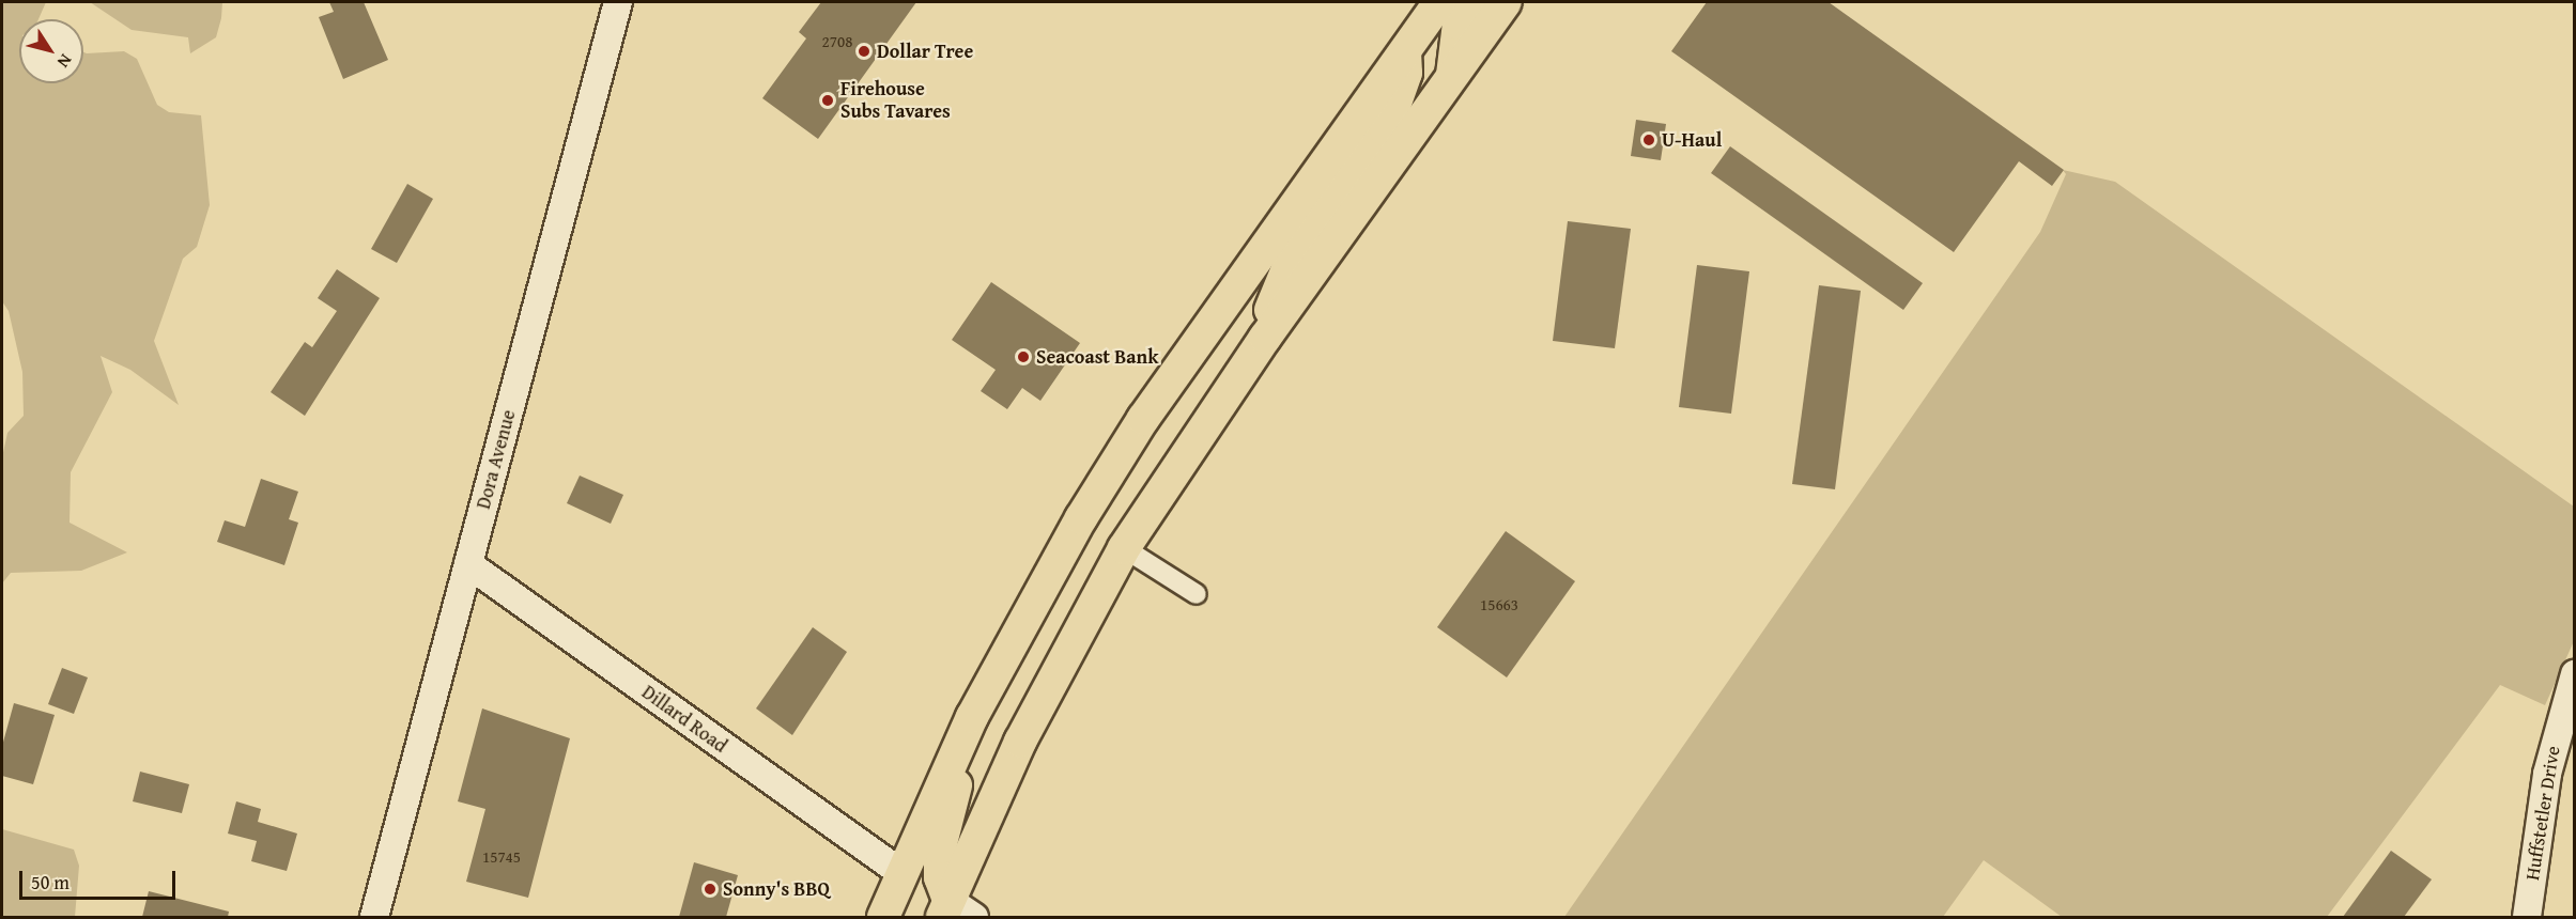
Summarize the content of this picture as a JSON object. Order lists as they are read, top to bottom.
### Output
{
  "streets": {
    "street": ["Dora Avenue", "Dillard Road", "Huffstetler Drive"]
  },
  "crossings": [
    ["Dora Avenue", "Dillard Road"]
  ],
  "places": [
    "Dollar Tree",
    "Firehouse Subs Tavares",
    "U-Haul",
    "Seacoast Bank",
    "Sonny's BBQ"
  ],
  "house_numbers": ["2708", "15663", "15745"],
  "scale_bar": "50 m",
  "north": "bottom right"
}
